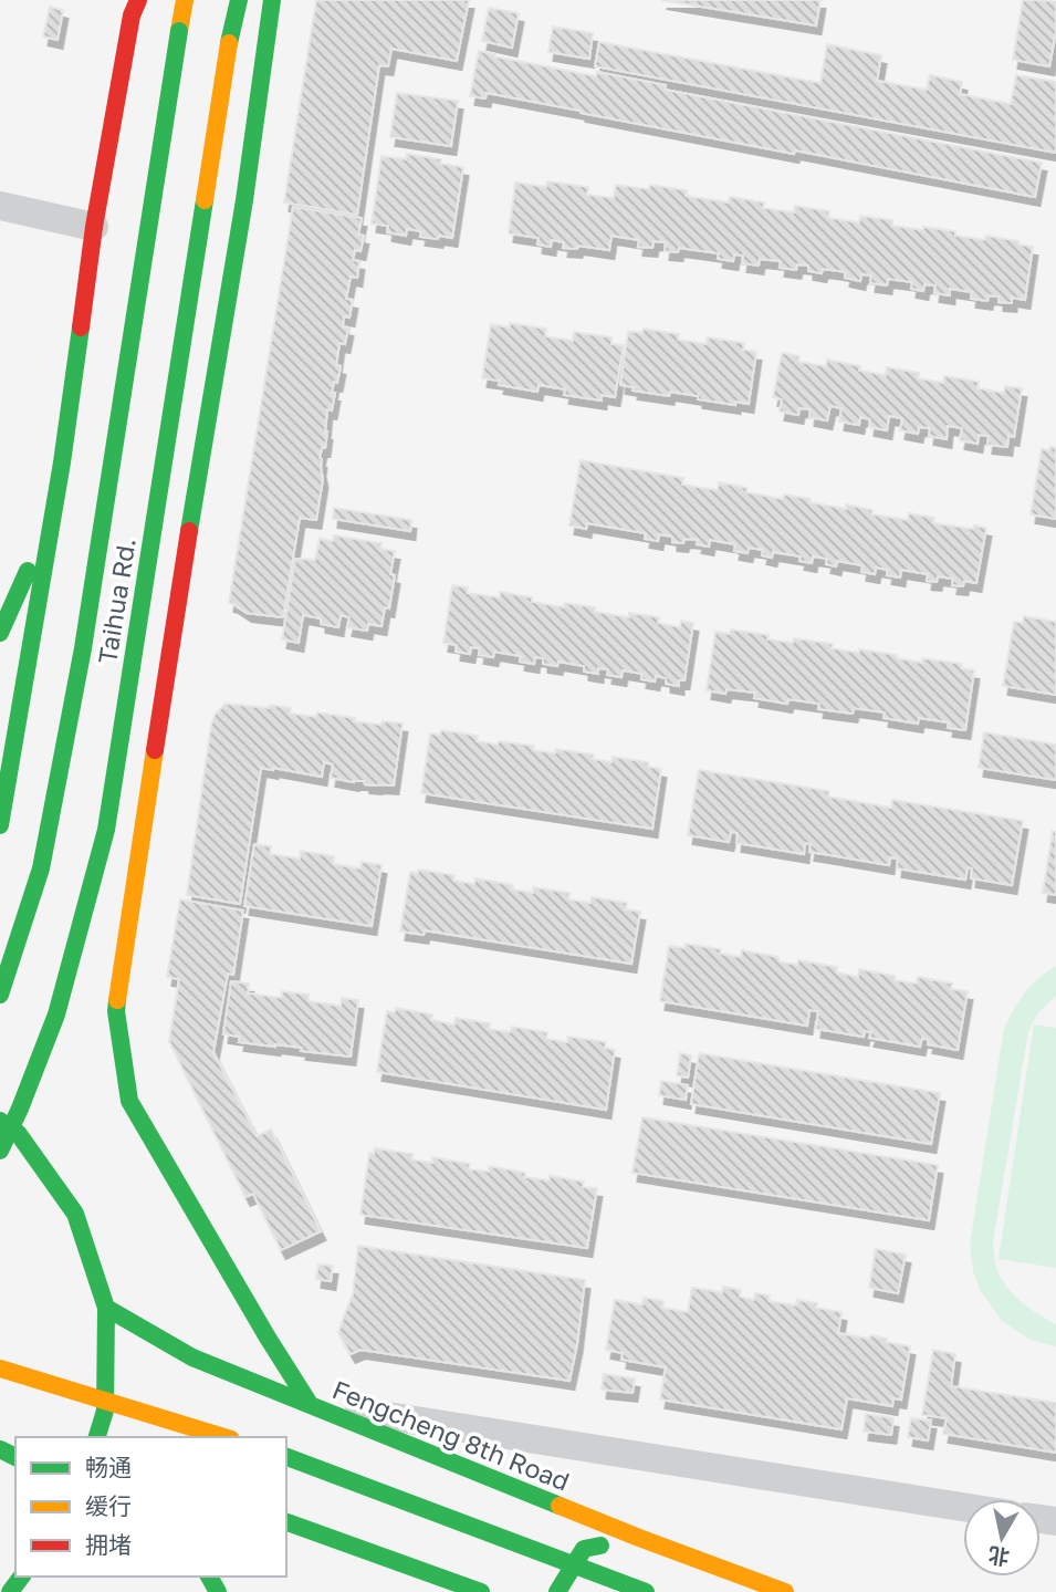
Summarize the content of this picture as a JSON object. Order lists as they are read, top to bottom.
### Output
{
  "streets": {
    "street": ["Taihua Rd.", "Fengcheng 8th Road"]
  },
  "legend": ["畅通", "缓行", "拥堵"],
  "north": "bottom"
}
